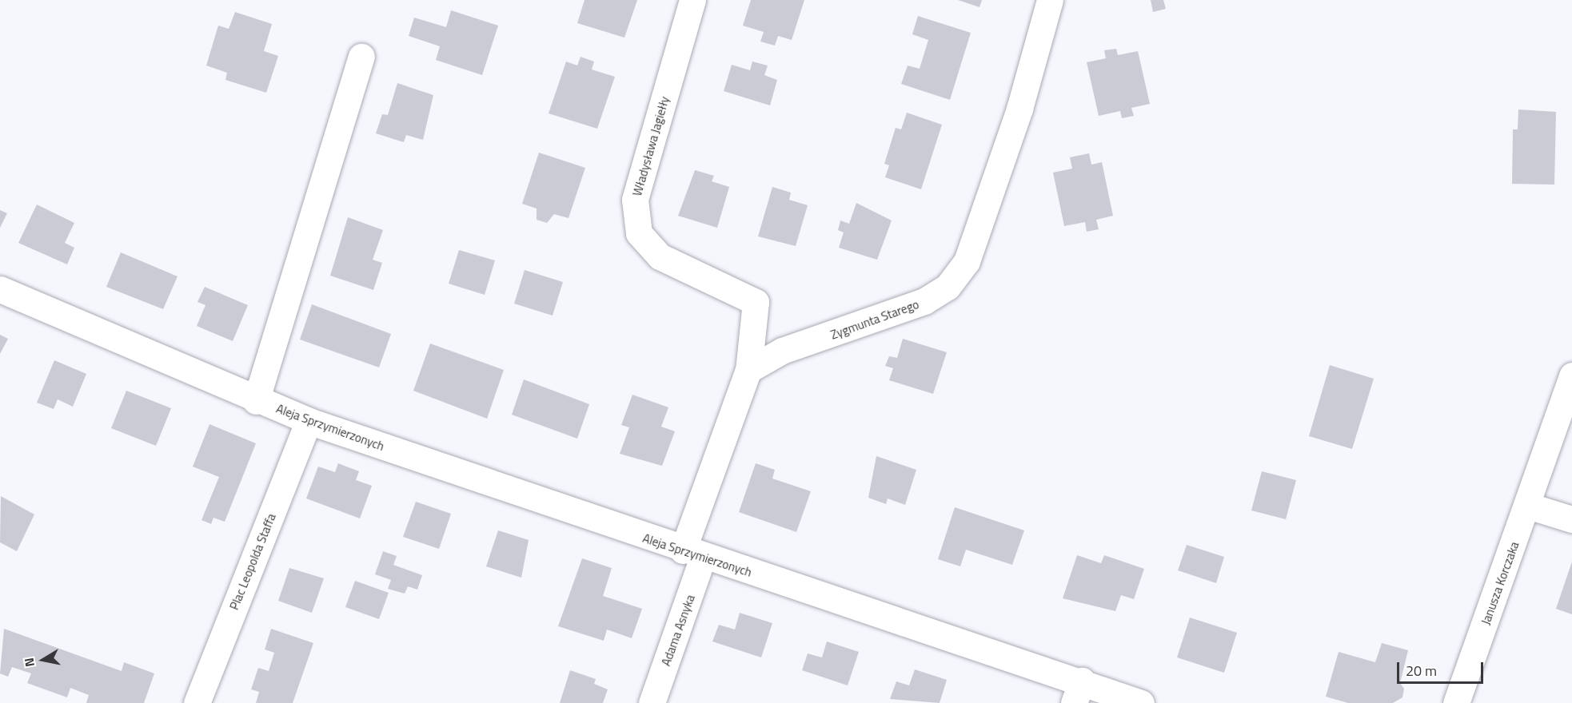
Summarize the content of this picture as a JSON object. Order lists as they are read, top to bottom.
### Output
{
  "streets": {
    "street": [
      "Władysława Jagiełły",
      "Zygmunta Starego",
      "Aleja Sprzymierzonych",
      "Plac Leopolda Staffa",
      "Janusza Korczaka",
      "Adama Asnyka"
    ]
  },
  "crossings": [
    ["Władysława Jagiełły", "Zygmunta Starego"],
    ["Aleja Sprzymierzonych", "Plac Leopolda Staffa"],
    ["Aleja Sprzymierzonych", "Adama Asnyka"]
  ],
  "scale_bar": "20 m",
  "north": "left"
}
